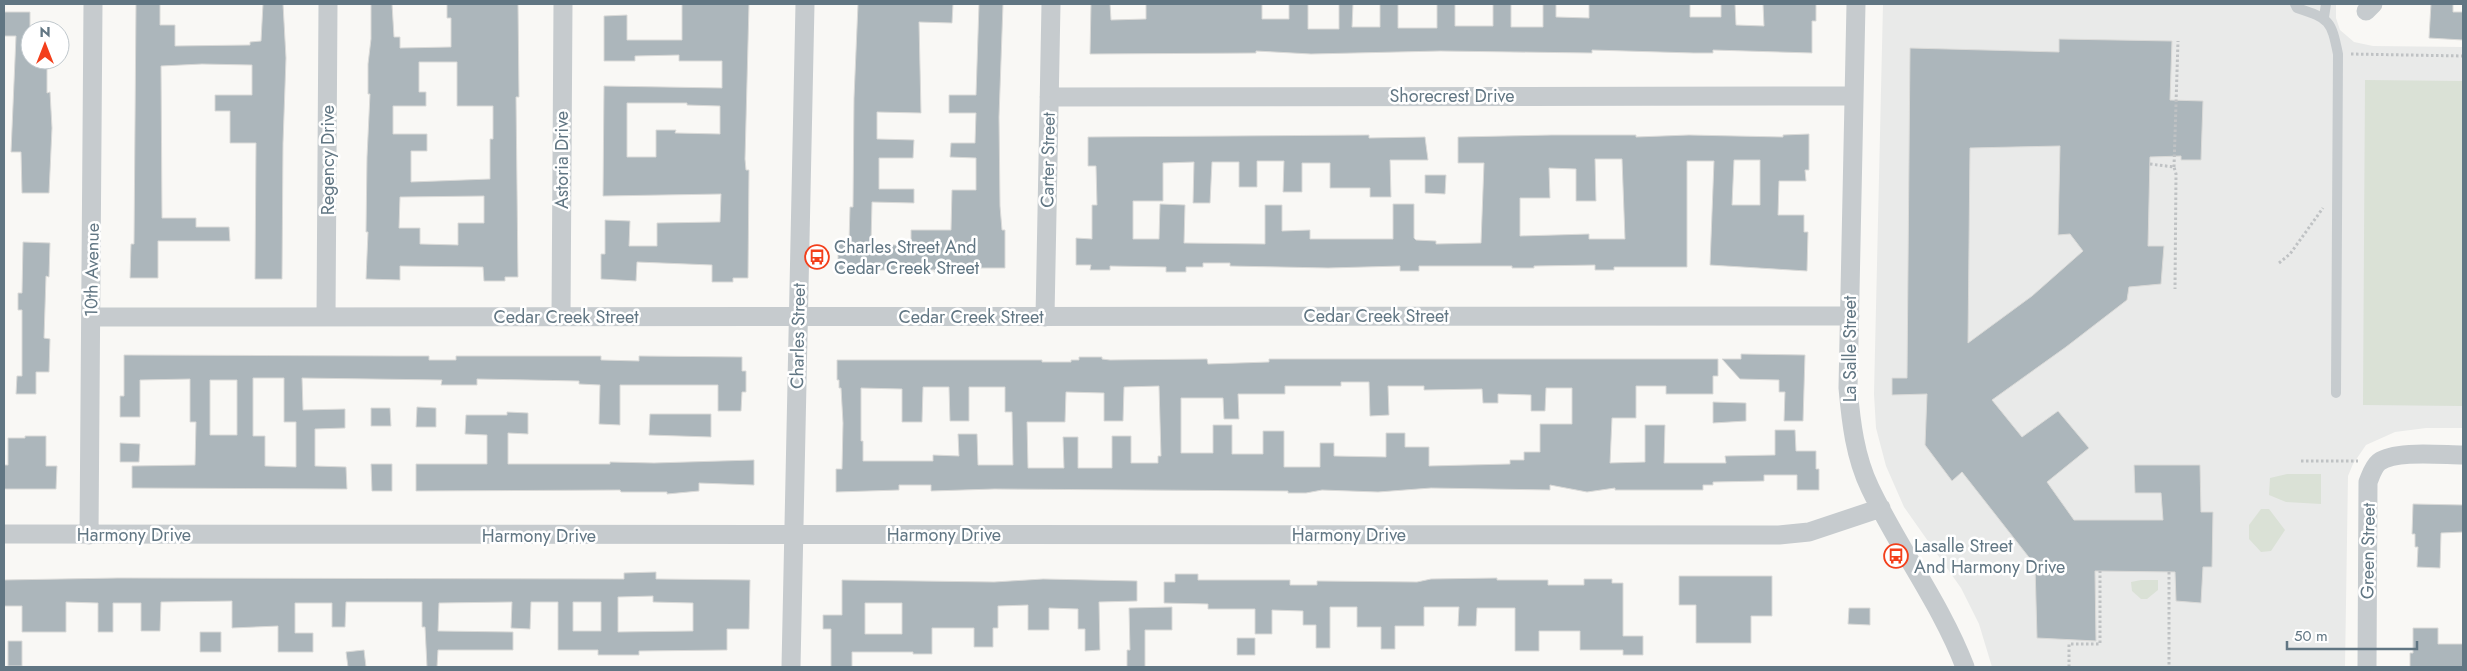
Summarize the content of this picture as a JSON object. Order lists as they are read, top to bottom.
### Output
{
  "streets": {
    "street": [
      "Shorecrest Drive",
      "Regency Drive",
      "Astoria Drive",
      "Carter Street",
      "10th Avenue",
      "Cedar Creek Street",
      "Charles Street",
      "La Salle Street",
      "Harmony Drive",
      "Green Street"
    ]
  },
  "crossings": [
    ["Shorecrest Drive", "Carter Street"],
    ["Shorecrest Drive", "La Salle Street"],
    ["Regency Drive", "Cedar Creek Street"],
    ["Astoria Drive", "Cedar Creek Street"],
    ["Carter Street", "Cedar Creek Street"],
    ["10th Avenue", "Cedar Creek Street"],
    ["10th Avenue", "Harmony Drive"],
    ["Cedar Creek Street", "Charles Street"],
    ["Cedar Creek Street", "La Salle Street"],
    ["Charles Street", "Harmony Drive"],
    ["La Salle Street", "Harmony Drive"]
  ],
  "places": {
    "bus stop": ["Charles Street And Cedar Creek Street", "Lasalle Street And Harmony Drive"]
  },
  "scale_bar": "50 m",
  "north": "top"
}
